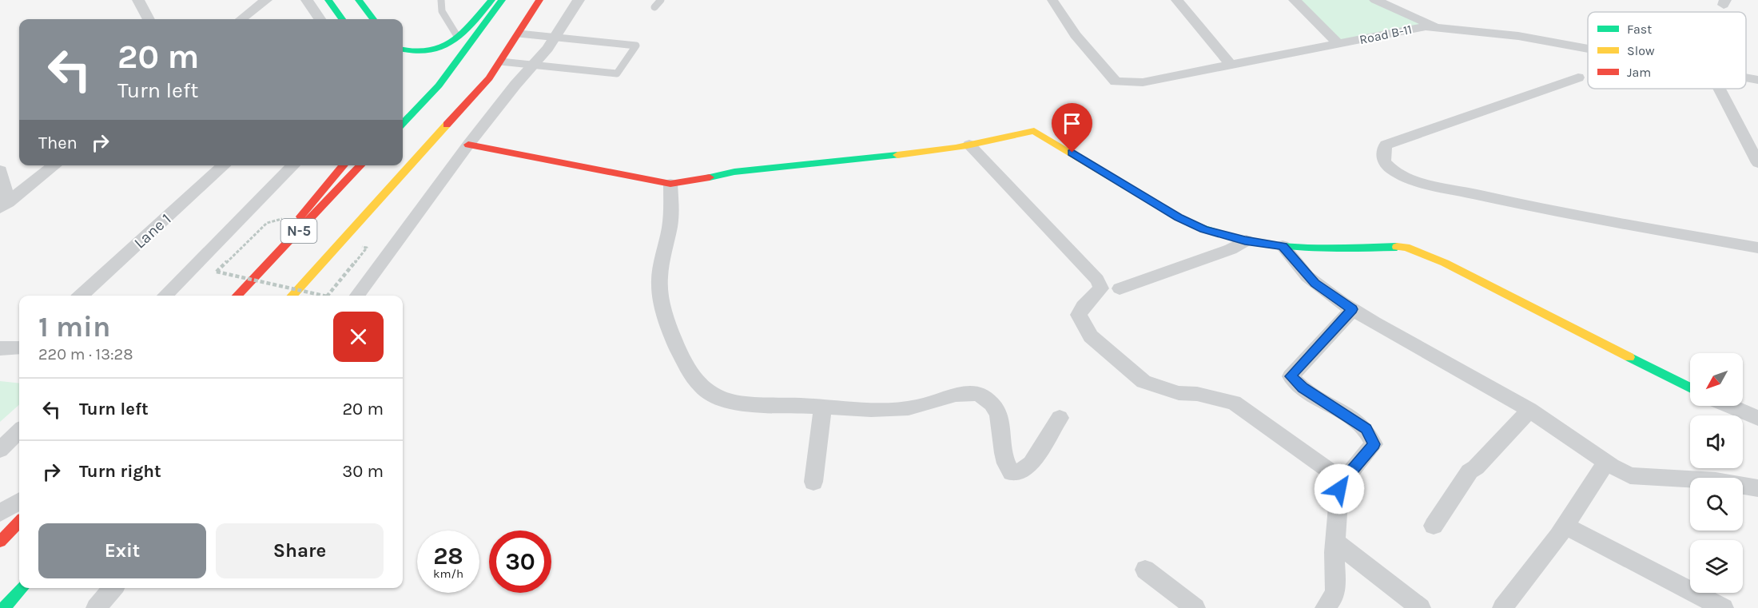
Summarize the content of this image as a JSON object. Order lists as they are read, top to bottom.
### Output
{
  "streets": {
    "main road": ["N-5"],
    "street": ["Road B-11", "Lane 1"]
  },
  "legend": ["Fast", "Slow", "Jam"],
  "north": "bottom left",
  "page": {
    "turn": ["20 m", "Turn left"],
    "then": "Then",
    "heading": ["1 min", "220 m · 13:28"],
    "list": [
      {
        "name": "Turn left",
        "value": "20 m"
      },
      {
        "name": "Turn right",
        "value": "30 m"
      }
    ],
    "buttons": ["Exit", "Share"],
    "speed": "28 km/h",
    "limit": "30"
  }
}
